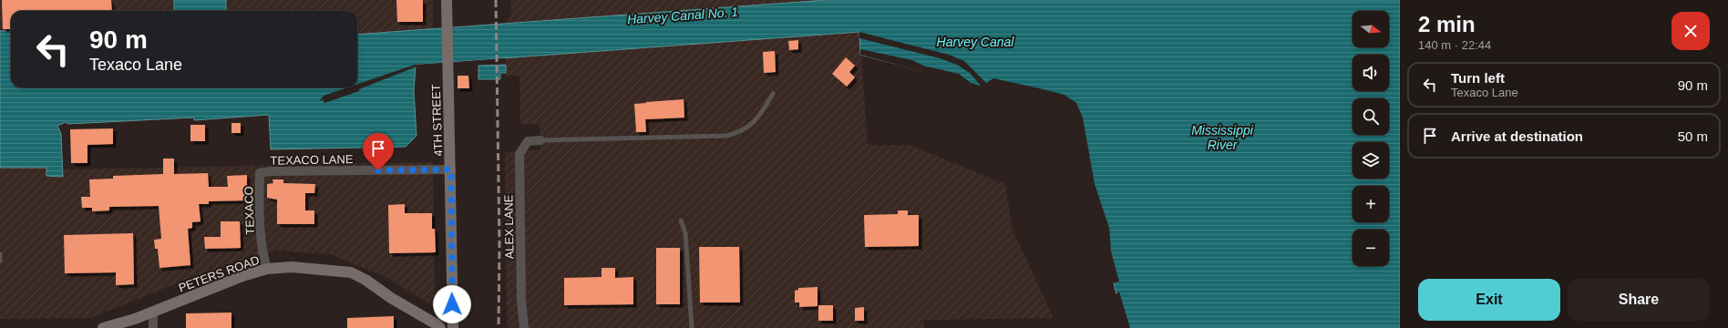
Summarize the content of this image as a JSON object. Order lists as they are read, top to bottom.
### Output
{
  "streets": {
    "main road": ["4TH STREET", "PETERS ROAD"],
    "street": ["TEXACO LANE", "TEXACO", "ALEX LANE"]
  },
  "crossings": [
    ["4TH STREET", "TEXACO LANE"],
    ["TEXACO LANE", "TEXACO"],
    ["TEXACO", "PETERS ROAD"]
  ],
  "water": ["Harvey Canal No. 1", "Harvey Canal", "Mississippi River"],
  "north": "right",
  "page": {
    "heading": ["2 min", "140 m · 22:44"],
    "map_buttons": ["+", "−"],
    "turn": ["90 m", "Texaco Lane"],
    "list": [
      {
        "name": "Turn left",
        "note": "Texaco Lane",
        "value": "90 m"
      },
      {
        "name": "Arrive at destination",
        "value": "50 m"
      }
    ],
    "buttons": ["Exit", "Share"]
  }
}
